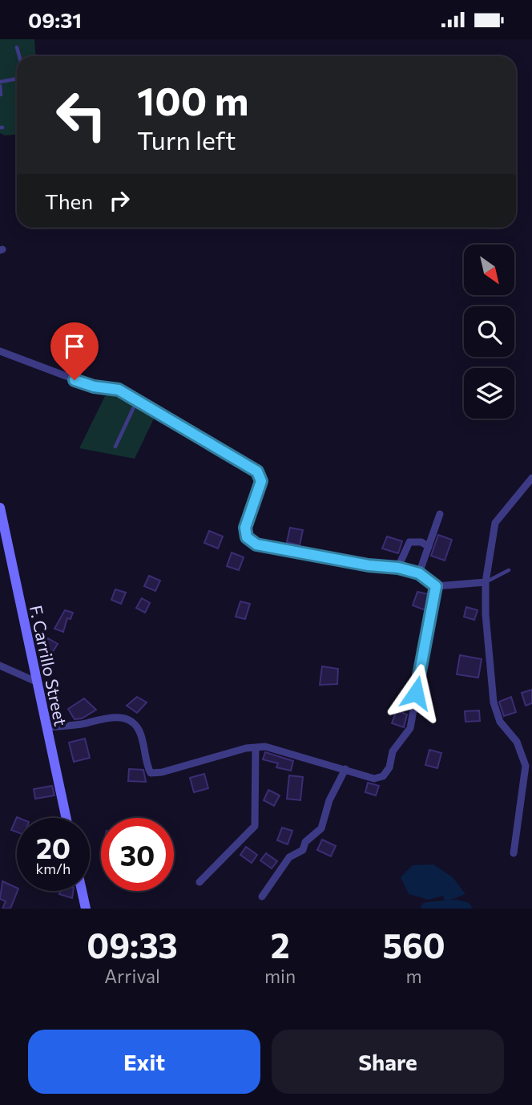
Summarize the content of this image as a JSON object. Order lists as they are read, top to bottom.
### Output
{
  "streets": {
    "street": ["F. Carrillo Street"]
  },
  "north": "bottom right",
  "page": {
    "status": "09:31",
    "turn": ["100 m", "Turn left"],
    "then": "Then",
    "speed": "20 km/h",
    "limit": "30",
    "eta": [
      "09:33",
      "Arrival",
      "2",
      "min",
      "560",
      "m"
    ],
    "buttons": ["Exit", "Share"]
  }
}
